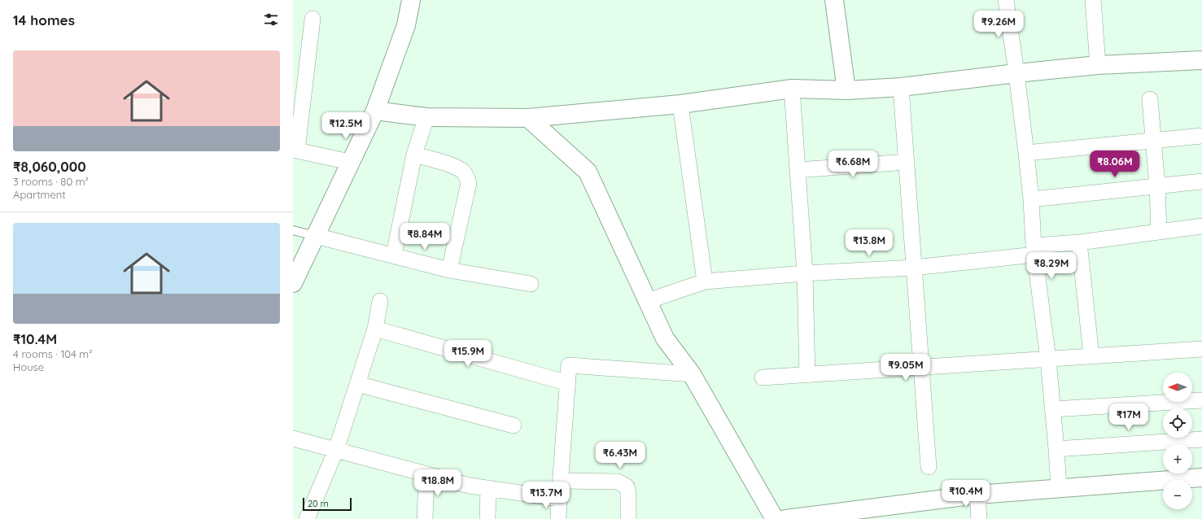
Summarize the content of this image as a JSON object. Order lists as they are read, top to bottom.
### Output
{
  "scale_bar": "20 m",
  "north": "left",
  "page": {
    "heading": "14 homes",
    "price": [
      "₹9.26M",
      "₹12.5M",
      "₹6.68M",
      "₹8.06M",
      "₹8.84M",
      "₹13.8M",
      "₹8.29M",
      "₹15.9M",
      "₹9.05M",
      "₹17M",
      "₹6.43M",
      "₹18.8M",
      "₹10.4M",
      "₹13.7M"
    ],
    "list": [
      {
        "name": "₹8,060,000",
        "note": "3 rooms · 80 m² · Apartment"
      },
      {
        "name": "₹10.4M",
        "note": "4 rooms · 104 m² · House"
      }
    ],
    "map_buttons": ["+", "−"],
    "scale": "20 m"
  }
}
